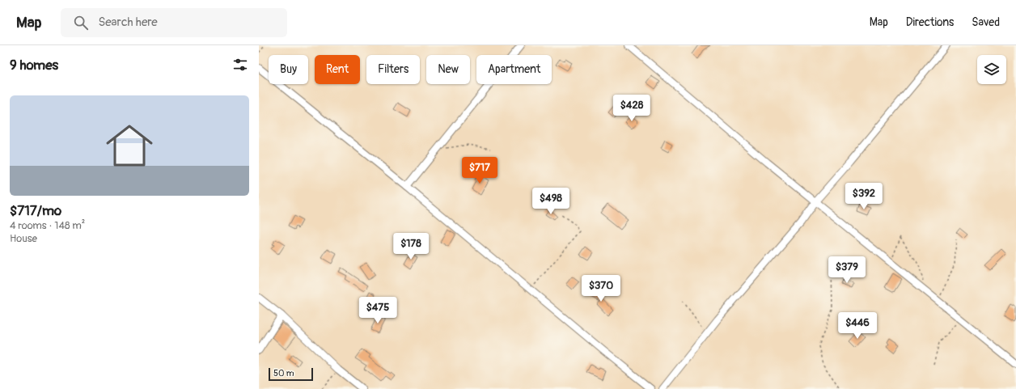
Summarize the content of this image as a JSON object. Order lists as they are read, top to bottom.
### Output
{
  "scale_bar": "50 m",
  "page": {
    "header": "Map",
    "search": "Search here",
    "nav": ["Map", "Directions", "Saved"],
    "heading": "9 homes",
    "chip": [
      "Buy",
      "Rent",
      "Filters",
      "New",
      "Apartment"
    ],
    "list": [
      {
        "name": "$717/mo",
        "note": "4 rooms · 148 m² · House"
      }
    ],
    "price": [
      "$428",
      "$717",
      "$392",
      "$498",
      "$178",
      "$379",
      "$370",
      "$475",
      "$446"
    ],
    "scale": "50 m"
  }
}
